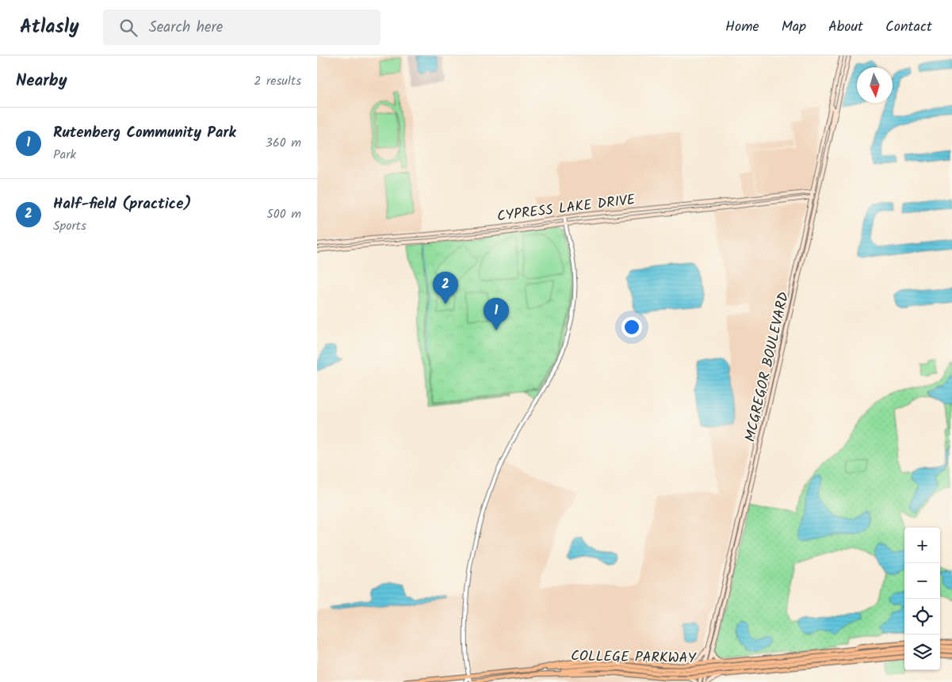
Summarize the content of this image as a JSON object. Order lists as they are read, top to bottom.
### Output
{
  "streets": {
    "main road": ["CYPRESS LAKE DRIVE", "MCGREGOR BOULEVARD", "COLLEGE PARKWAY"]
  },
  "crossings": [
    ["CYPRESS LAKE DRIVE", "MCGREGOR BOULEVARD"]
  ],
  "north": "bottom",
  "page": {
    "header": "Atlasly",
    "search": "Search here",
    "nav": [
      "Home",
      "Map",
      "About",
      "Contact"
    ],
    "heading": ["Nearby", "2 results"],
    "list": [
      {
        "mark": "1",
        "name": "Rutenberg Community Park",
        "note": "Park",
        "value": "360 m"
      },
      {
        "mark": "2",
        "name": "Half-field (practice)",
        "note": "Sports",
        "value": "500 m"
      }
    ],
    "pins": ["2", "1"],
    "map_buttons": ["+", "−"]
  }
}
